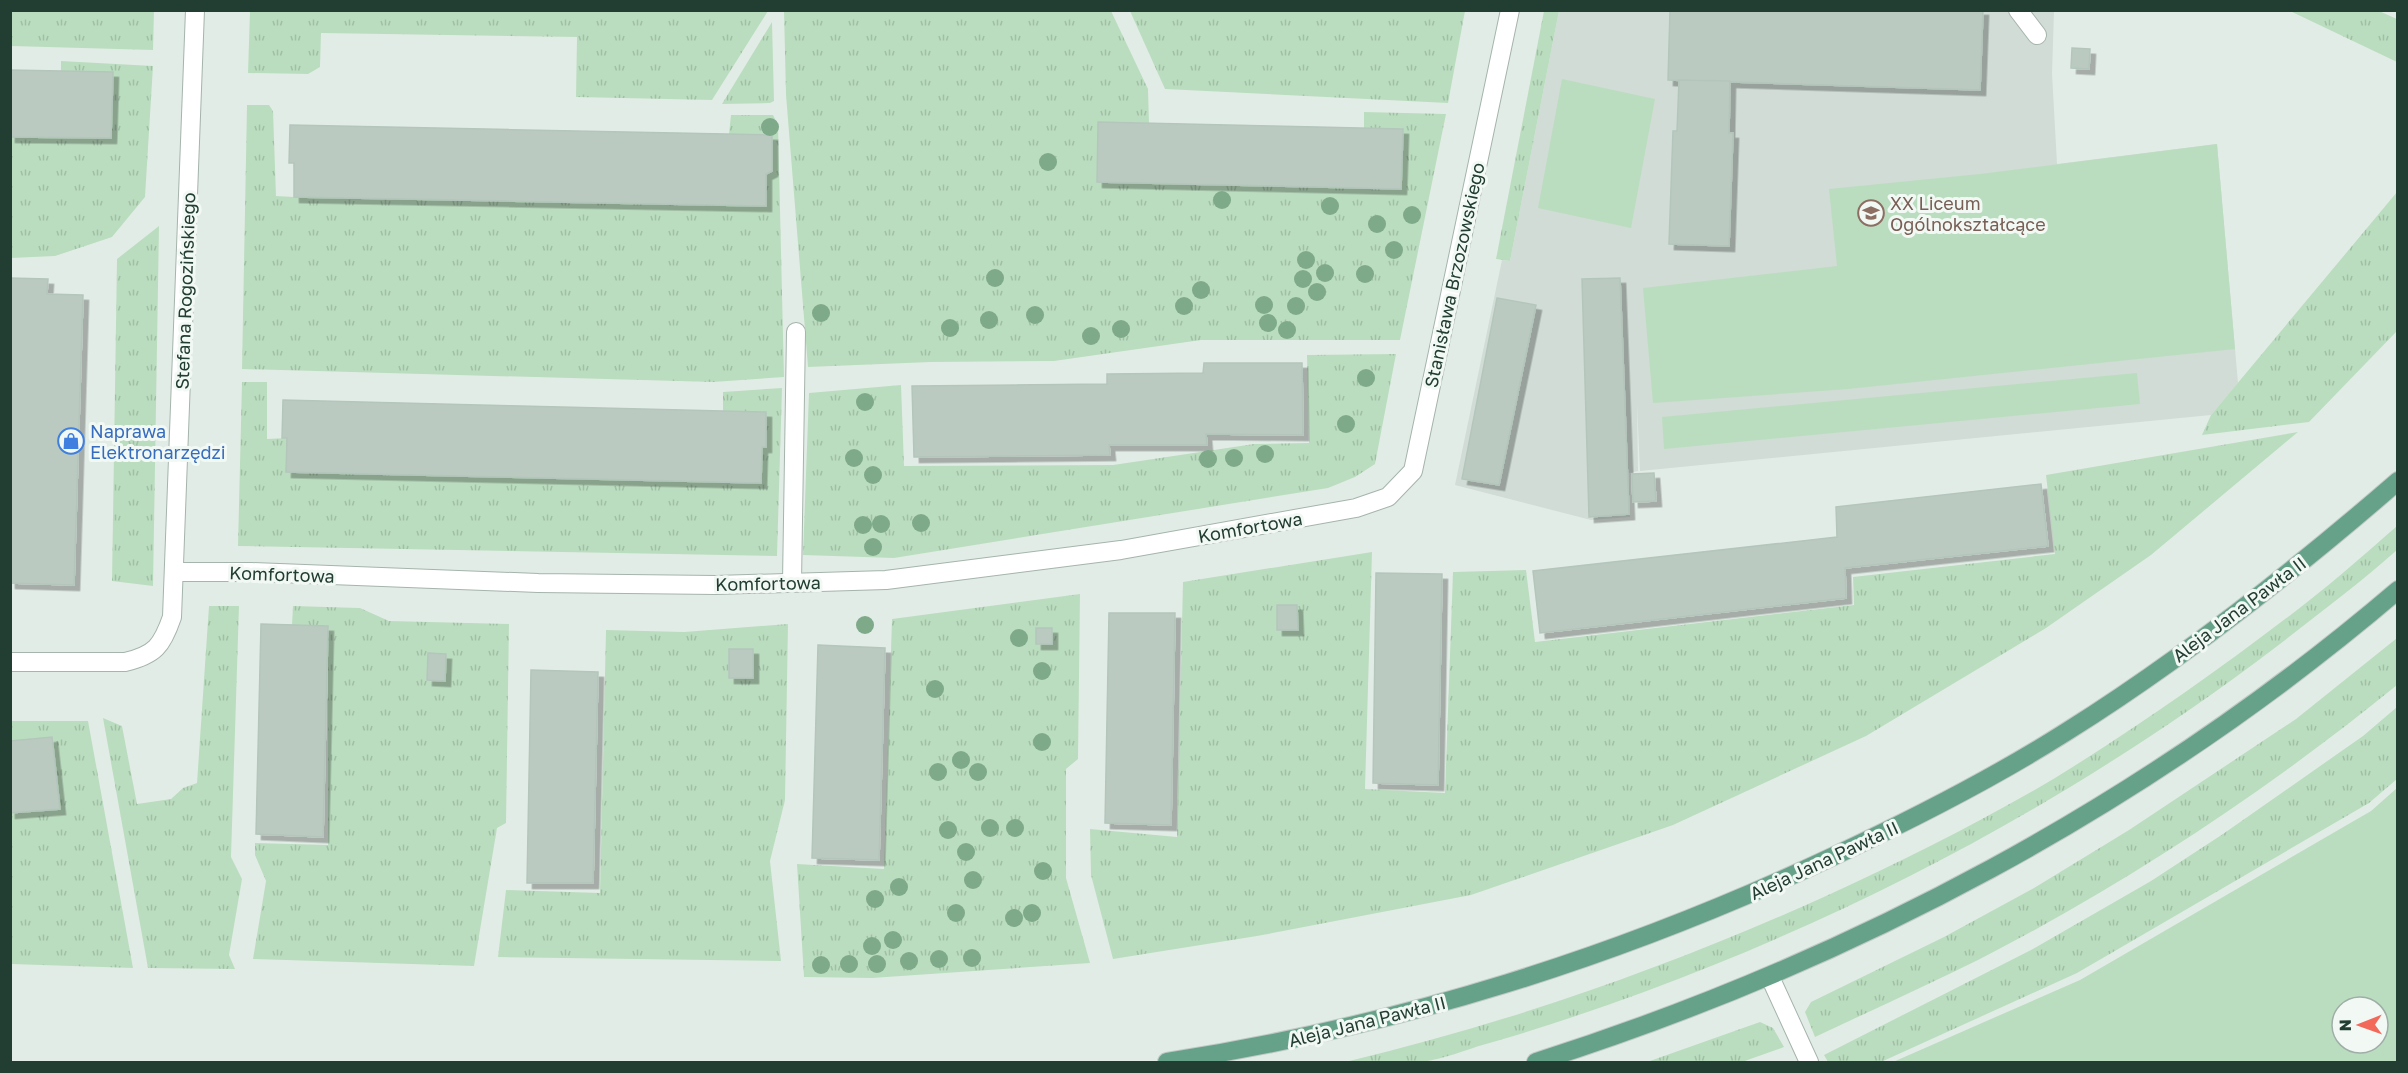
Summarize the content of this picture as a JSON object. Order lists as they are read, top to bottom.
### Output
{
  "streets": {
    "main road": ["Aleja Jana Pawła II"],
    "street": ["Stanisława Brzozowskiego", "Stefana Rogozińskiego", "Komfortowa"]
  },
  "crossings": [
    ["Stanisława Brzozowskiego", "Komfortowa"],
    ["Stefana Rogozińskiego", "Komfortowa"]
  ],
  "places": {
    "school or university": ["XX Liceum Ogólnokształcące"],
    "shop": ["Naprawa Elektronarzędzi"]
  },
  "north": "left"
}
